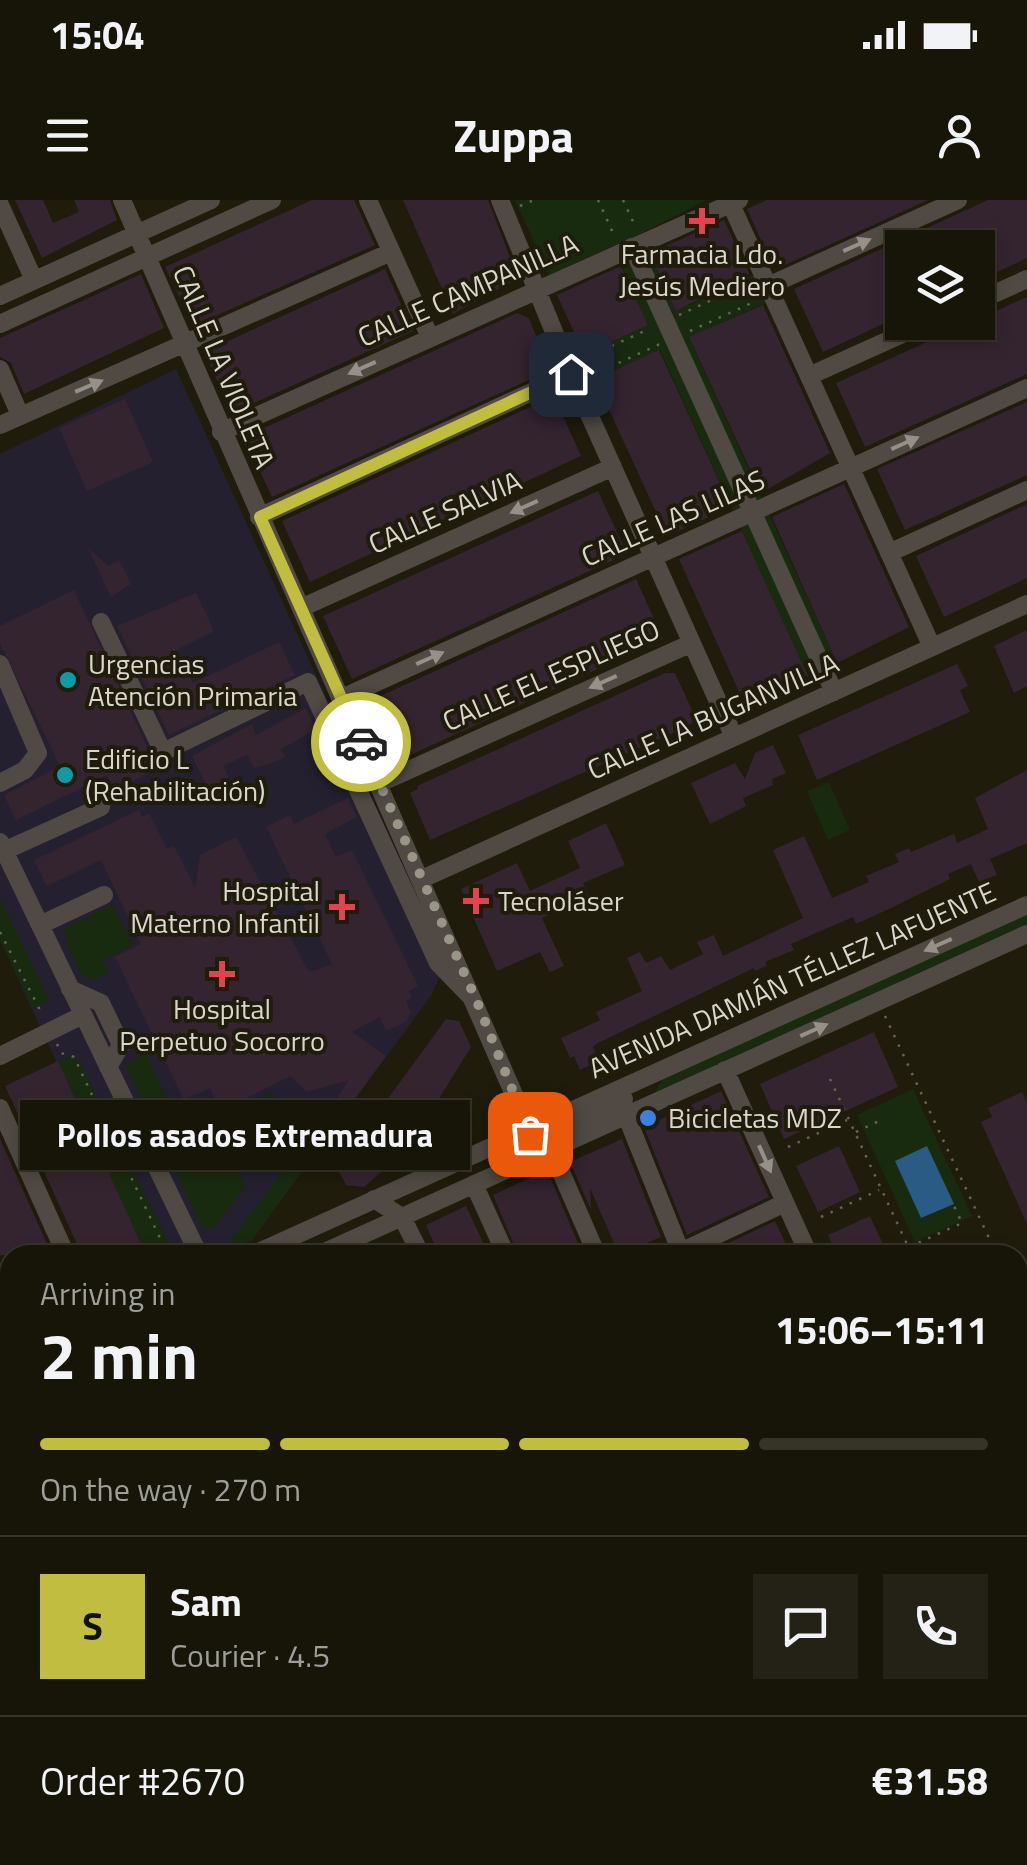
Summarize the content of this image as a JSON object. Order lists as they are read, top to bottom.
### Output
{
  "streets": {
    "street": [
      "CALLE CAMPANILLA",
      "CALLE LA VIOLETA",
      "CALLE SALVIA",
      "CALLE LAS LILAS",
      "CALLE EL ESPLIEGO",
      "CALLE LA BUGANVILLA",
      "AVENIDA DAMIÁN TÉLLEZ LAFUENTE"
    ]
  },
  "crossings": [
    ["CALLE CAMPANILLA", "CALLE LA VIOLETA"],
    ["CALLE LA VIOLETA", "CALLE SALVIA"],
    ["CALLE LA VIOLETA", "CALLE LAS LILAS"],
    ["CALLE LA VIOLETA", "CALLE EL ESPLIEGO"],
    ["CALLE LA VIOLETA", "CALLE LA BUGANVILLA"],
    ["CALLE LA VIOLETA", "AVENIDA DAMIÁN TÉLLEZ LAFUENTE"]
  ],
  "one_way": ["CALLE EL ESPLIEGO"],
  "places": {
    "health": [
      "Farmacia Ldo. Jesús Mediero",
      "Tecnoláser",
      "Hospital Materno Infantil",
      "Hospital Perpetuo Socorro"
    ],
    "other": [
      "Urgencias Atención Primaria",
      "Edificio L (Rehabilitación)",
      "Bicicletas MDZ",
      "Pollos asados Extremadura"
    ]
  },
  "page": {
    "status": "15:04",
    "header": "Zuppa",
    "bubble": "Pollos asados Extremadura",
    "heading": ["2 min", "Arriving in", "15:06–15:11"],
    "panel": [
      "Sam",
      "Courier · 4.5",
      "Order #2670",
      "€31.58"
    ],
    "bar": "On the way · 270 m",
    "round": "S"
  }
}
